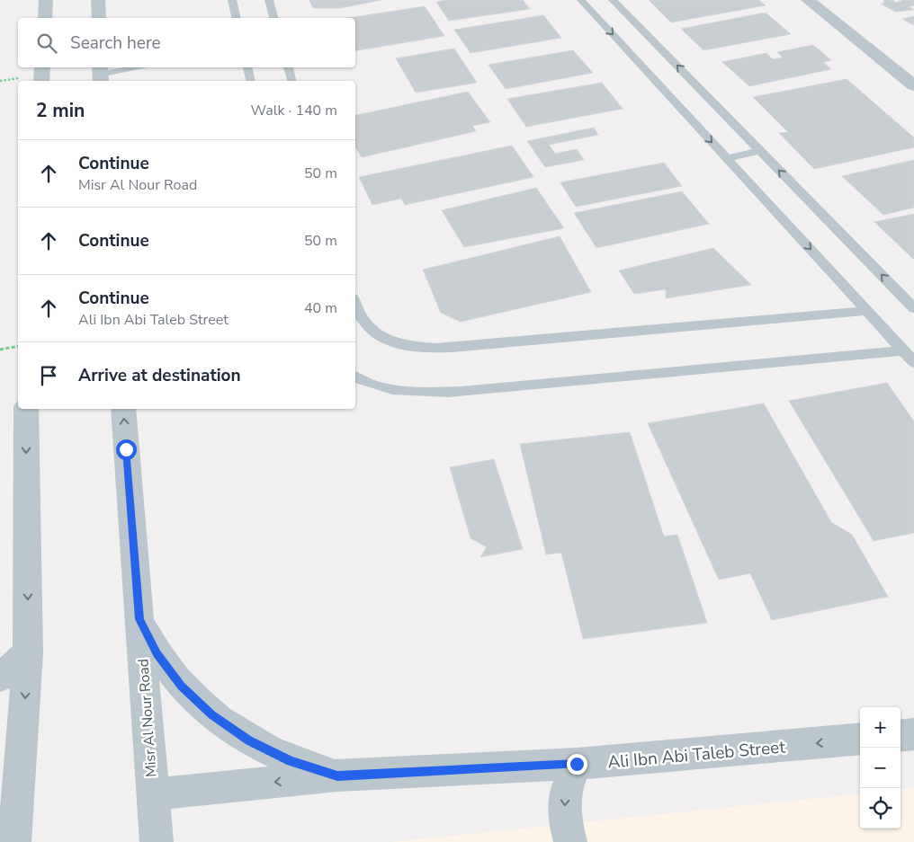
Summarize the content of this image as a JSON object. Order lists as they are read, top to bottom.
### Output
{
  "streets": {
    "street": ["Misr Al Nour Road", "Ali Ibn Abi Taleb Street"]
  },
  "crossings": [
    ["Misr Al Nour Road", "Ali Ibn Abi Taleb Street"]
  ],
  "one_way": ["Ali Ibn Abi Taleb Street"],
  "page": {
    "search": "Search here",
    "heading": ["2 min", "Walk · 140 m"],
    "list": [
      ["Continue", "Misr Al Nour Road", "50 m"],
      ["Continue", "50 m"],
      ["Continue", "Ali Ibn Abi Taleb Street", "40 m"],
      "Arrive at destination"
    ],
    "map_buttons": ["+", "−"]
  }
}
